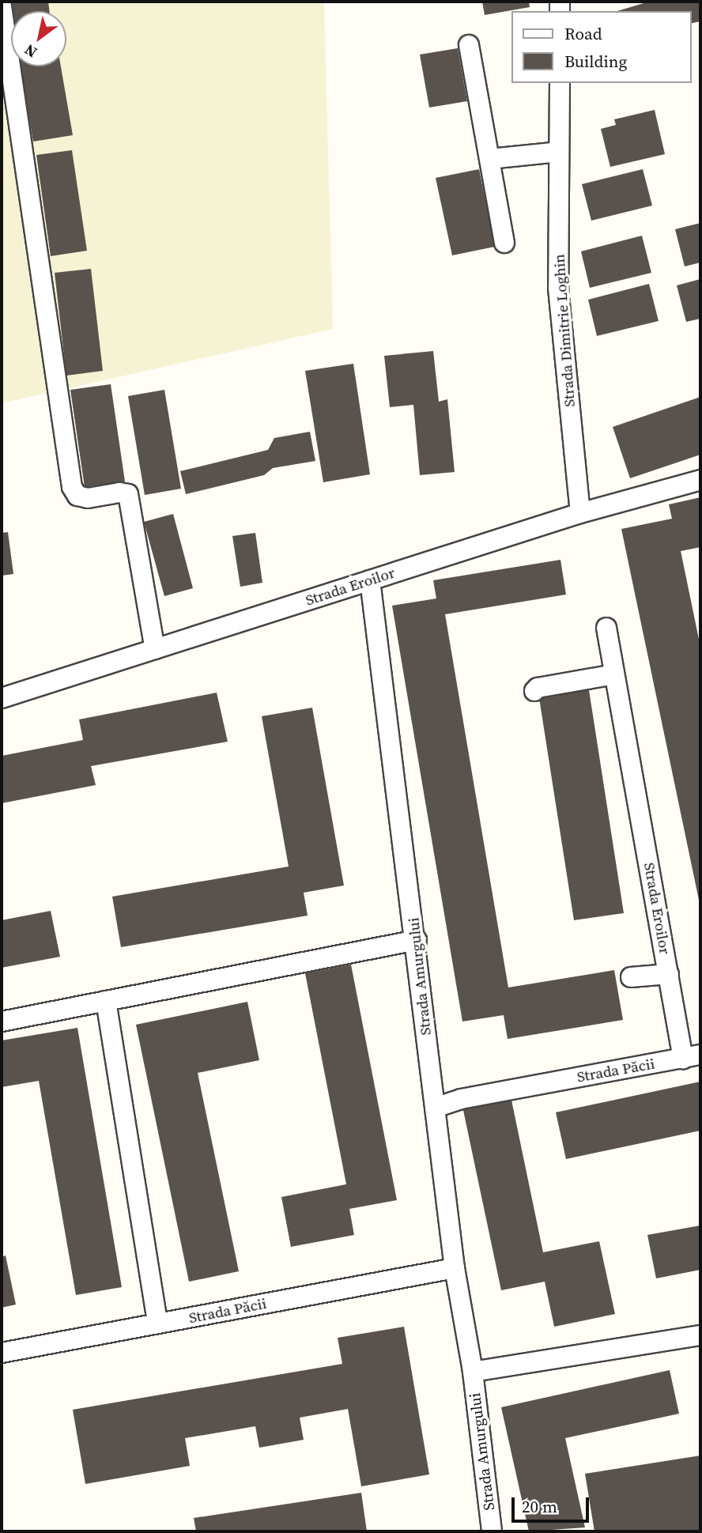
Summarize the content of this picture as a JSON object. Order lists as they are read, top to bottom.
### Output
{
  "streets": {
    "street": [
      "Strada Dimitrie Loghin",
      "Strada Eroilor",
      "Strada Amurgului",
      "Strada Păcii"
    ]
  },
  "crossings": [
    ["Strada Dimitrie Loghin", "Strada Eroilor"],
    ["Strada Eroilor", "Strada Amurgului"],
    ["Strada Eroilor", "Strada Păcii"],
    ["Strada Amurgului", "Strada Păcii"]
  ],
  "legend": ["Road", "Building"],
  "scale_bar": "20 m",
  "north": "bottom left"
}
